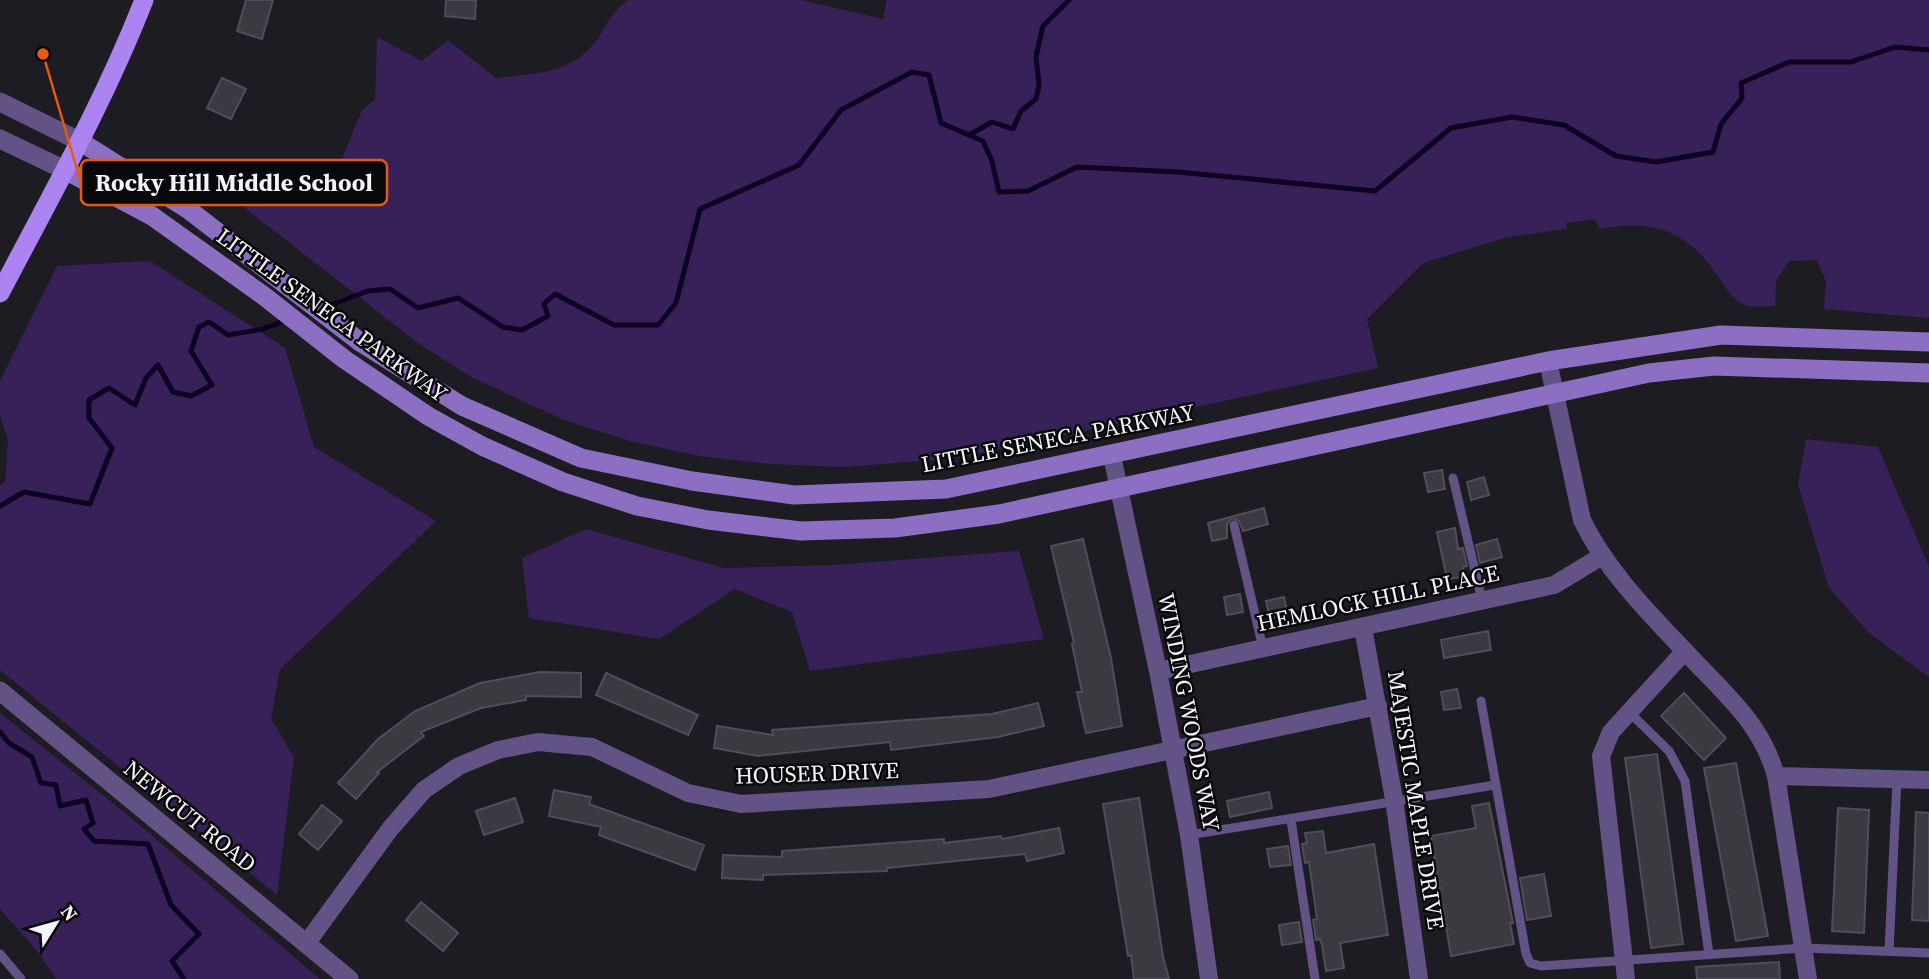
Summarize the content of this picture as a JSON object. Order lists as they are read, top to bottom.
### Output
{
  "streets": {
    "main road": ["LITTLE SENECA PARKWAY"],
    "street": [
      "HEMLOCK HILL PLACE",
      "WINDING WOODS WAY",
      "HOUSER DRIVE",
      "MAJESTIC MAPLE DRIVE",
      "NEWCUT ROAD"
    ]
  },
  "crossings": [
    ["LITTLE SENECA PARKWAY", "WINDING WOODS WAY"],
    ["HEMLOCK HILL PLACE", "WINDING WOODS WAY"],
    ["HEMLOCK HILL PLACE", "MAJESTIC MAPLE DRIVE"],
    ["WINDING WOODS WAY", "HOUSER DRIVE"],
    ["HOUSER DRIVE", "MAJESTIC MAPLE DRIVE"],
    ["HOUSER DRIVE", "NEWCUT ROAD"]
  ],
  "places": ["Rocky Hill Middle School"],
  "north": "top right"
}
